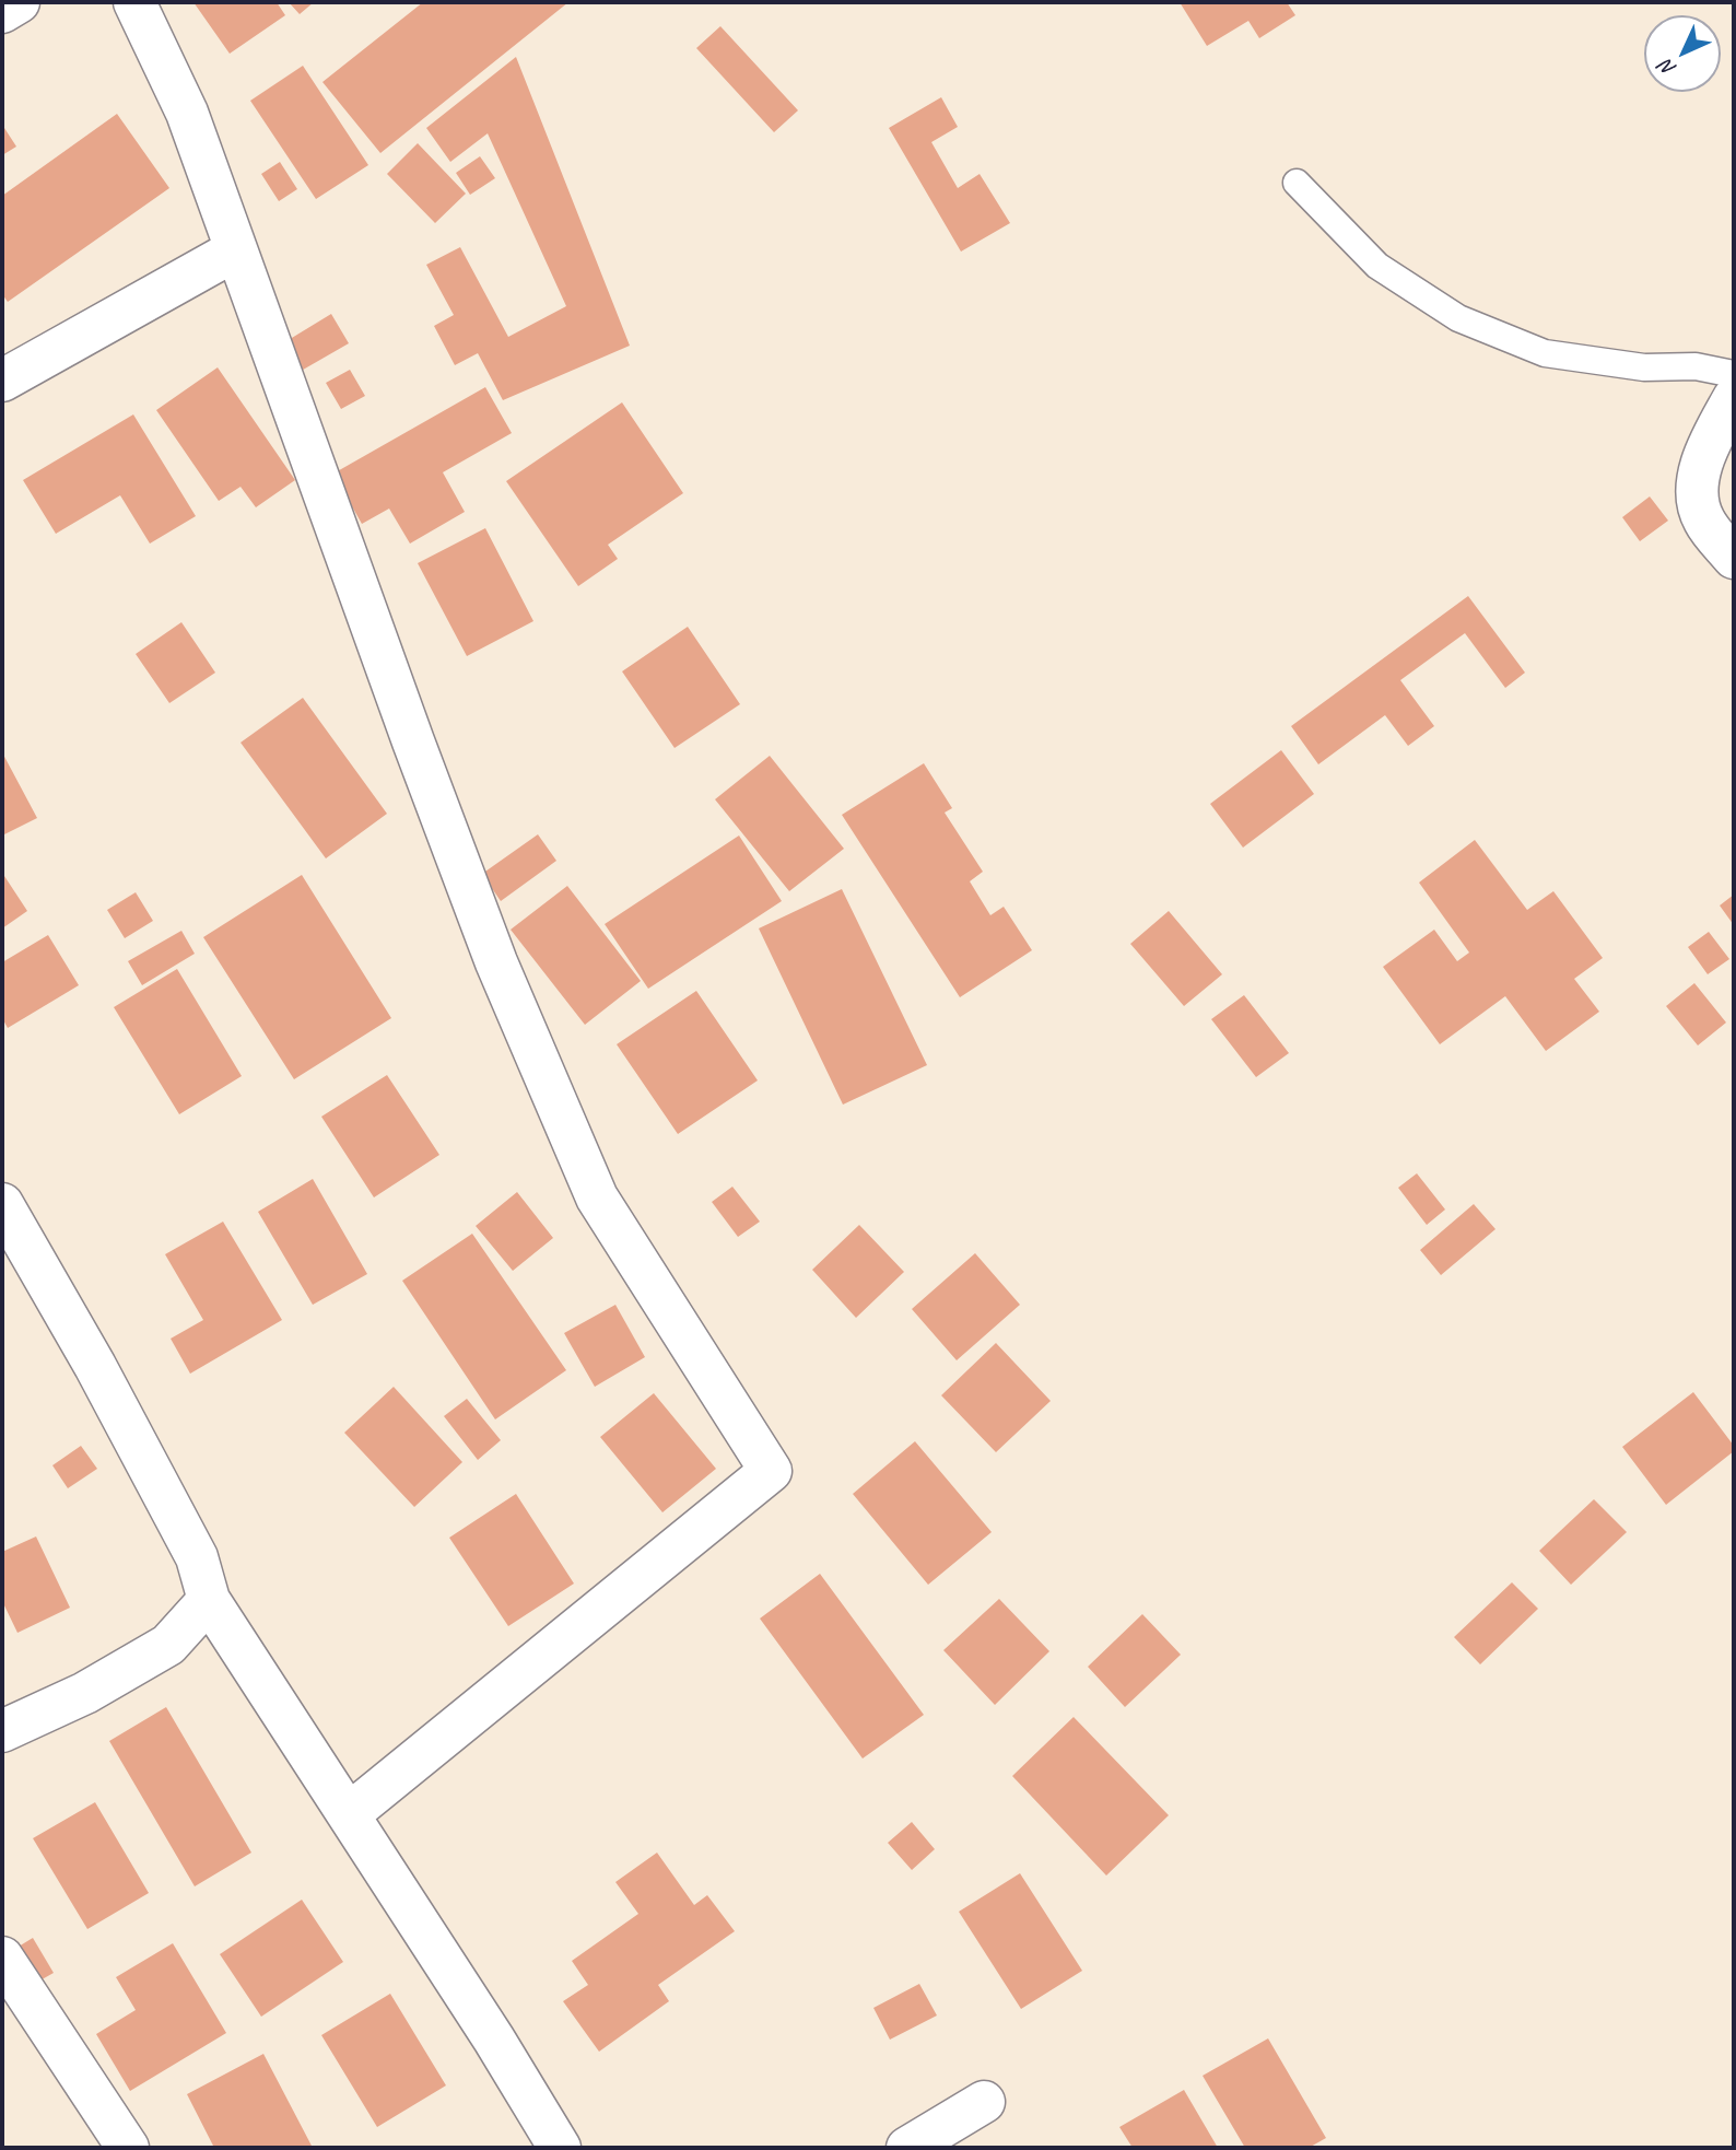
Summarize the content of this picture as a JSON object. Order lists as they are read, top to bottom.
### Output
{
  "north": "bottom left"
}
